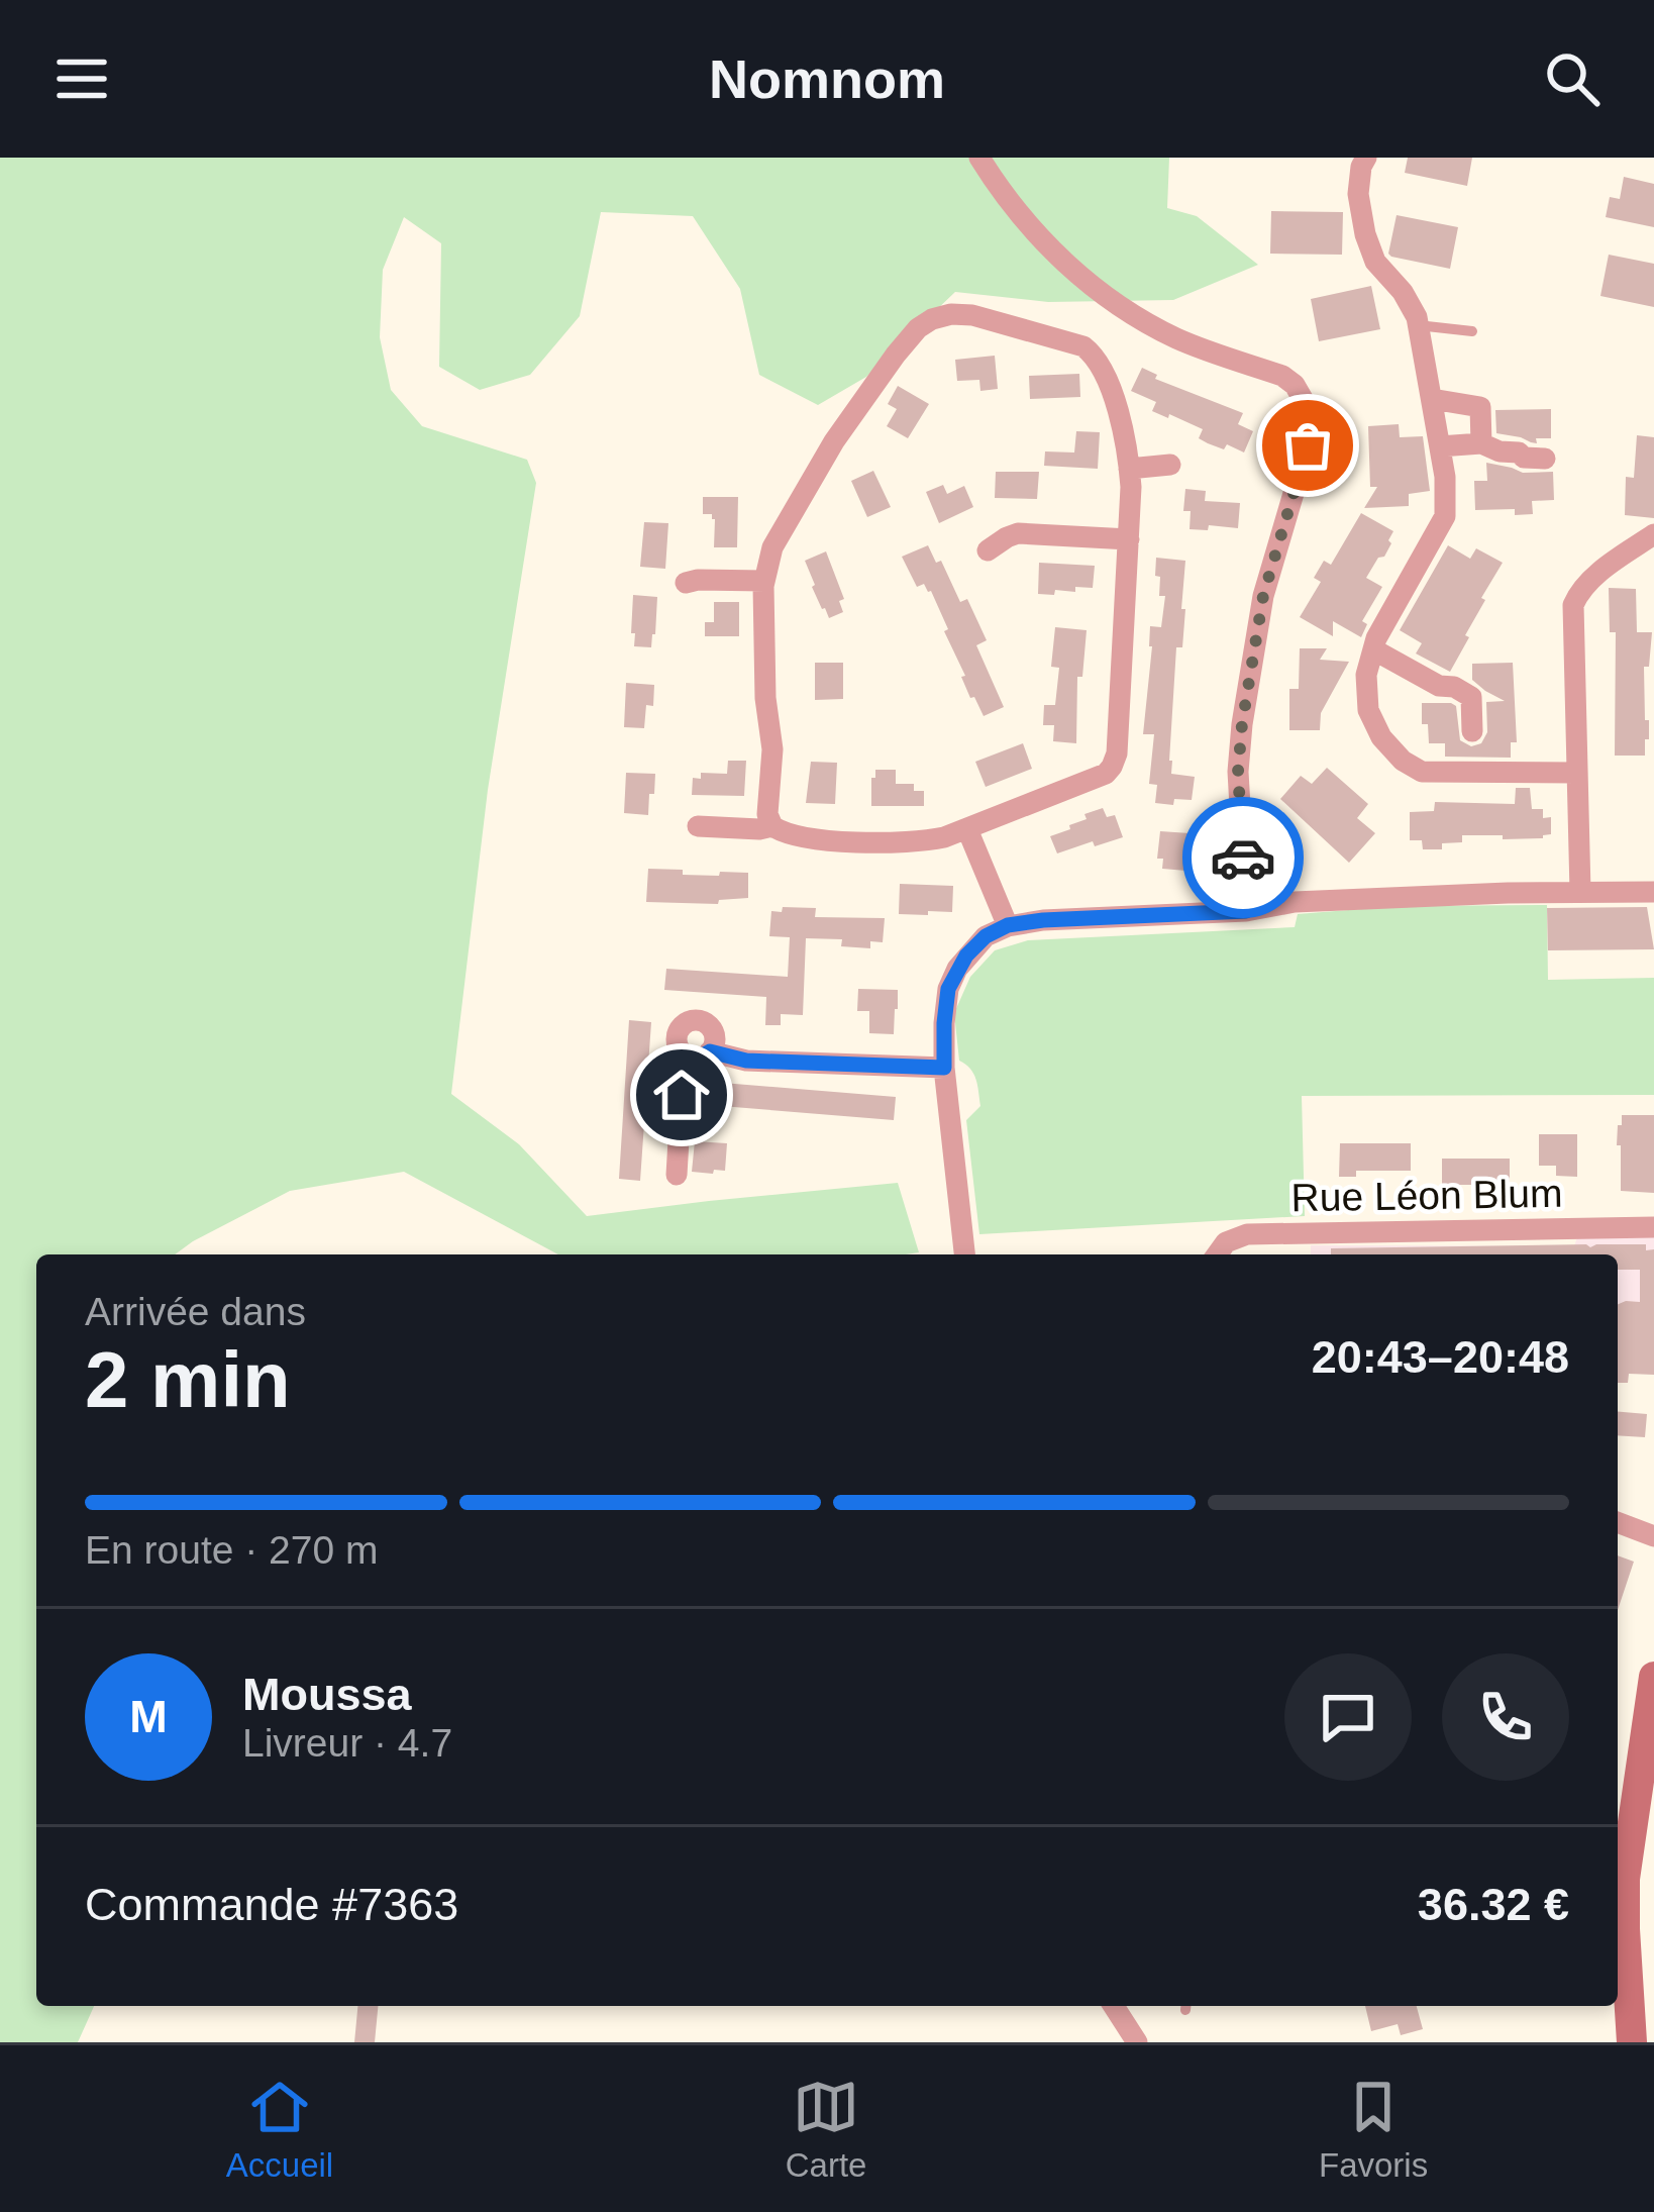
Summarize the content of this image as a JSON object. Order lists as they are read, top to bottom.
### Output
{
  "streets": {
    "street": ["Rue Léon Blum"]
  },
  "page": {
    "header": "Nomnom",
    "heading": ["2 min", "Arrivée dans", "20:43–20:48"],
    "panel": [
      "Moussa",
      "Livreur · 4.7",
      "Commande #7363",
      "36.32 €"
    ],
    "bar": "En route · 270 m",
    "round": "M",
    "tabs": ["Accueil", "Carte", "Favoris"]
  }
}
